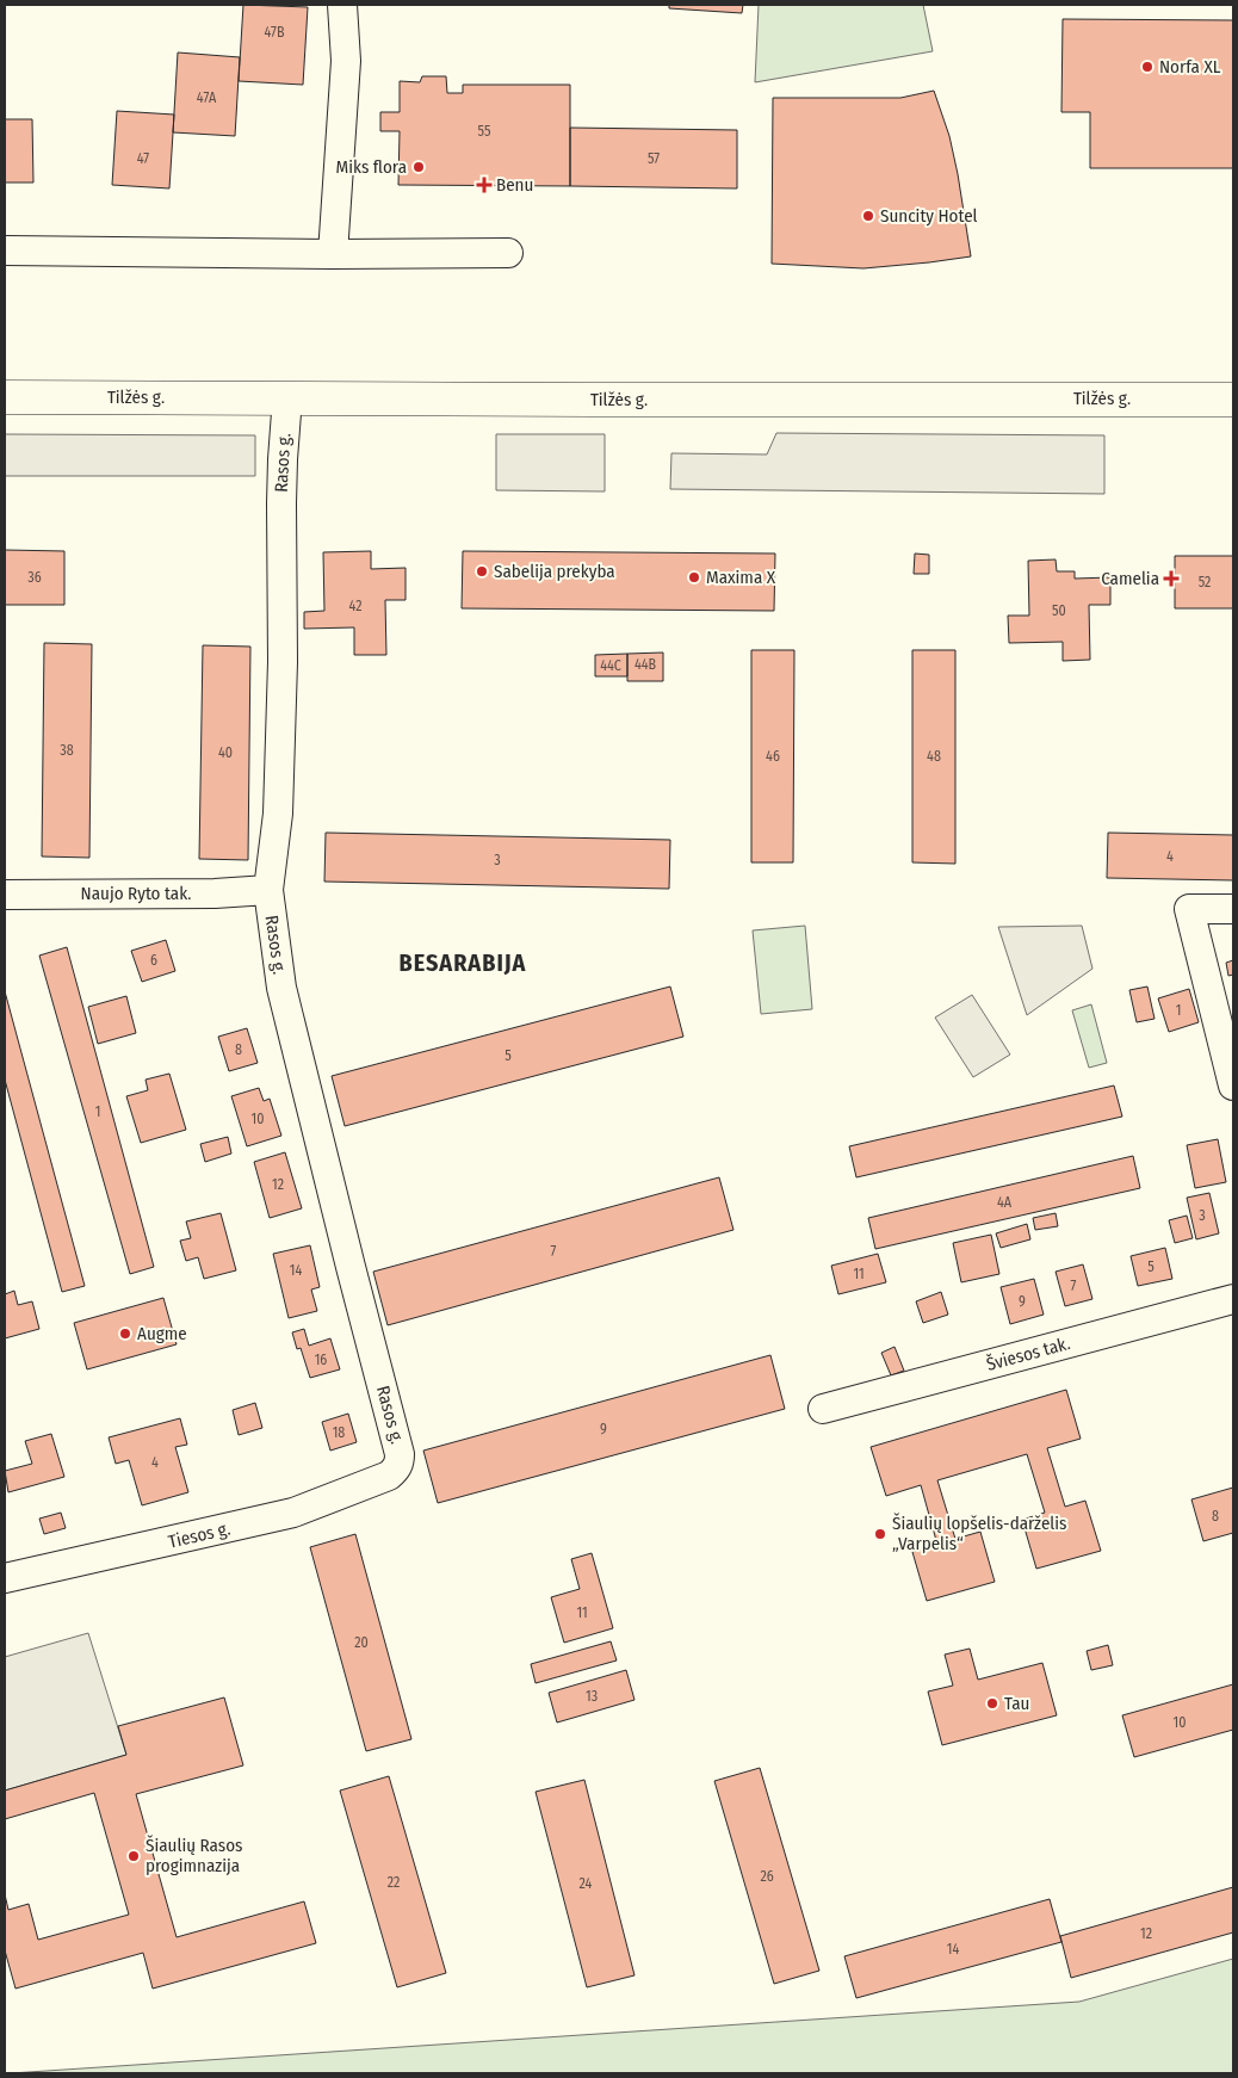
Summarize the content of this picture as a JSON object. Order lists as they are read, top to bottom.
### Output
{
  "streets": {
    "highway": ["Tilžės g."],
    "street": [
      "Rasos g.",
      "Naujo Ryto tak.",
      "Šviesos tak.",
      "Tiesos g."
    ]
  },
  "crossings": [
    ["Tilžės g.", "Rasos g."],
    ["Rasos g.", "Naujo Ryto tak."],
    ["Rasos g.", "Tiesos g."]
  ],
  "districts": ["BESARABIJA"],
  "places": {
    "other": [
      "Norfa XL",
      "Miks flora",
      "Suncity Hotel",
      "Sabelija prekyba",
      "Maxima X",
      "Augme",
      "Šiaulių lopšelis-darželis „Varpelis“",
      "Tau",
      "Šiaulių Rasos progimnazija"
    ],
    "health": ["Benu", "Camelia"]
  },
  "house_numbers": [
    "47B",
    "47A",
    "55",
    "47",
    "57",
    "36",
    "52",
    "42",
    "50",
    "44B",
    "44C",
    "38",
    "40",
    "46",
    "48",
    "4",
    "3",
    "6",
    "1",
    "8",
    "5",
    "1",
    "10",
    "12",
    "4A",
    "3",
    "7",
    "5",
    "14",
    "11",
    "7",
    "9",
    "16",
    "9",
    "18",
    "4",
    "8",
    "11",
    "20",
    "13",
    "10",
    "26",
    "22",
    "24",
    "12",
    "14"
  ]
}
